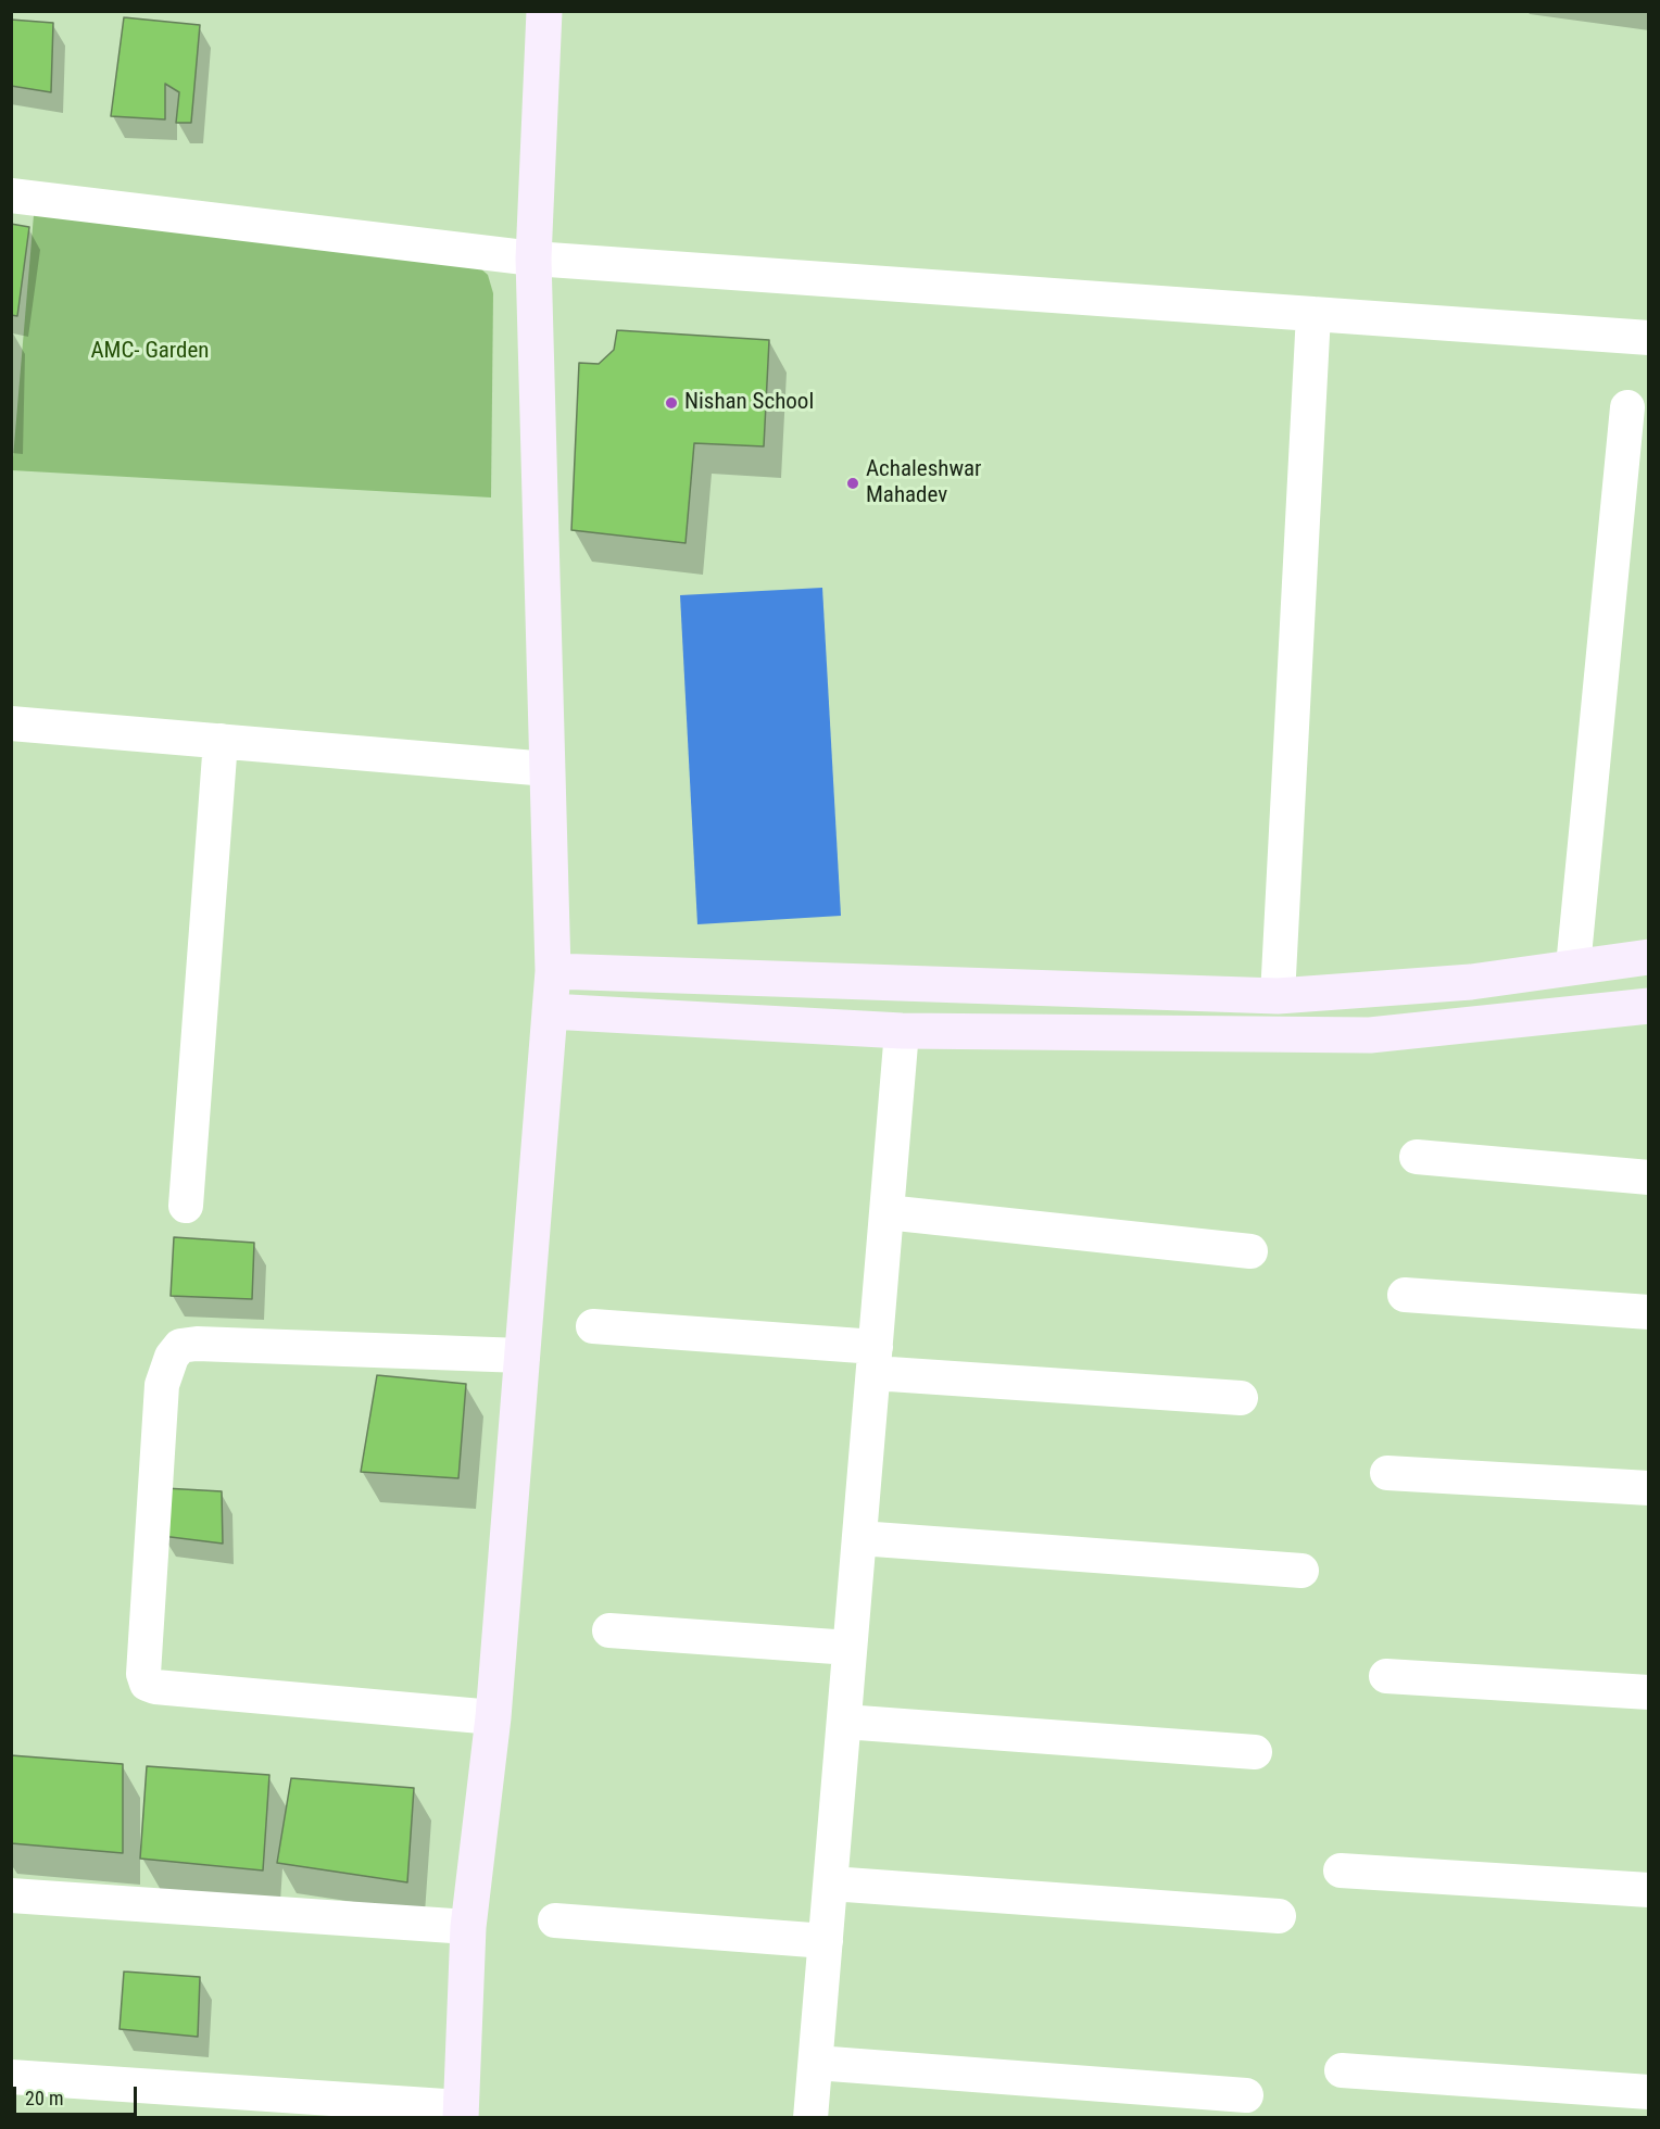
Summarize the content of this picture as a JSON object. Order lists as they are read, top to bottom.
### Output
{
  "parks": ["AMC- Garden"],
  "places": ["Nishan School", "Achaleshwar Mahadev"],
  "scale_bar": "20 m"
}
